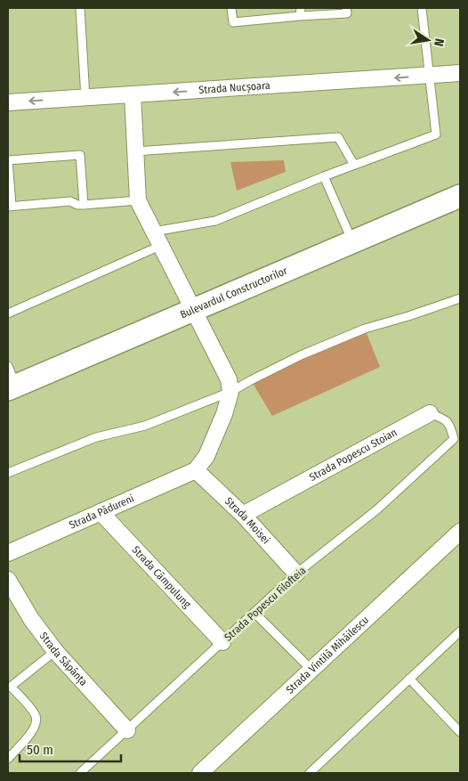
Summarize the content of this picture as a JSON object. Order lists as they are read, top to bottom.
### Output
{
  "streets": {
    "street": [
      "Strada Nucșoara",
      "Bulevardul Constructorilor",
      "Strada Popescu Stoian",
      "Strada Pădureni",
      "Strada Moisei",
      "Strada Câmpulung",
      "Strada Vintilă Mihăilescu",
      "Strada Săpânța"
    ],
    "lane": ["Strada Popescu Filofteia"]
  },
  "crossings": [
    ["Strada Popescu Stoian", "Strada Moisei"],
    ["Strada Popescu Stoian", "Strada Popescu Filofteia"],
    ["Strada Pădureni", "Strada Moisei"],
    ["Strada Pădureni", "Strada Câmpulung"],
    ["Strada Moisei", "Strada Popescu Filofteia"],
    ["Strada Câmpulung", "Strada Popescu Filofteia"],
    ["Strada Popescu Filofteia", "Strada Săpânța"]
  ],
  "one_way": ["Strada Nucșoara"],
  "scale_bar": "50 m",
  "north": "right"
}
